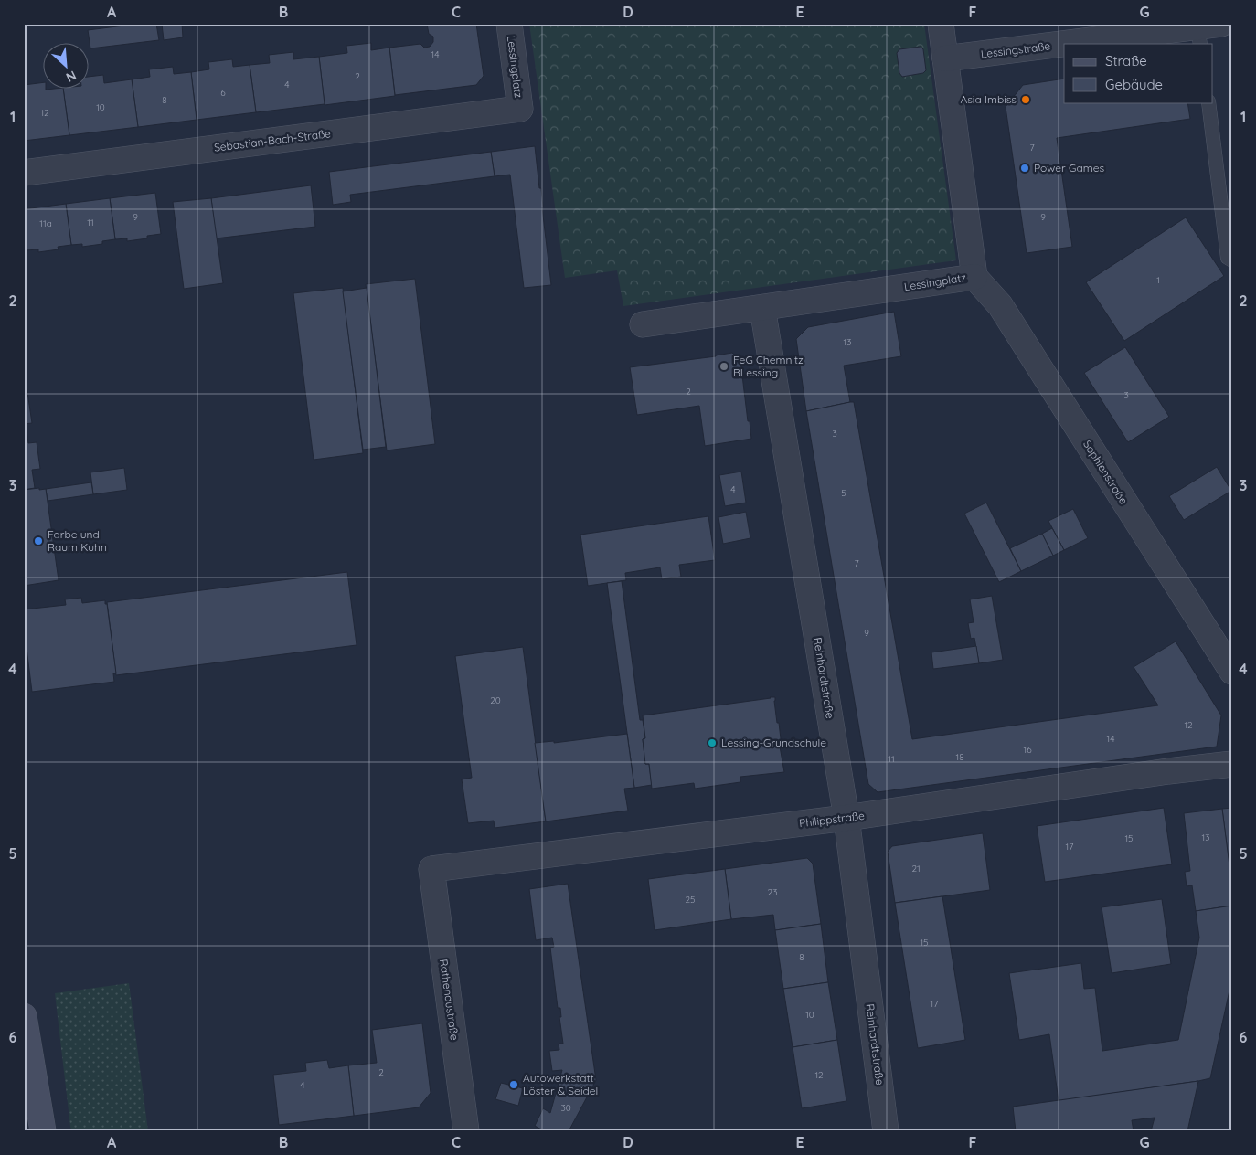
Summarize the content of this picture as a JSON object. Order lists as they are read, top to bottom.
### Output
{
  "streets": {
    "street": [
      "Lessingstraße",
      "Lessingplatz",
      "Sebastian-Bach-Straße",
      "Sophienstraße",
      "Reinhardtstraße",
      "Philippstraße",
      "Rathenaustraße"
    ]
  },
  "crossings": [
    ["Lessingstraße", "Lessingplatz"],
    ["Lessingplatz", "Sebastian-Bach-Straße"],
    ["Lessingplatz", "Sophienstraße"],
    ["Lessingplatz", "Reinhardtstraße"],
    ["Reinhardtstraße", "Philippstraße"],
    ["Philippstraße", "Rathenaustraße"]
  ],
  "places": [
    "Asia Imbiss",
    "Power Games",
    "FeG Chemnitz BLessing",
    "Farbe und Raum Kuhn",
    "Lessing-Grundschule",
    "Autowerkstatt Löster & Seidel"
  ],
  "house_numbers": [
    "14",
    "2",
    "4",
    "6",
    "8",
    "10",
    "12",
    "7",
    "9",
    "9",
    "11",
    "11a",
    "1",
    "13",
    "2",
    "3",
    "3",
    "4",
    "5",
    "7",
    "9",
    "20",
    "12",
    "14",
    "16",
    "18",
    "11",
    "13",
    "15",
    "17",
    "21",
    "23",
    "25",
    "15",
    "8",
    "17",
    "10",
    "2",
    "12",
    "4",
    "30"
  ],
  "legend": ["Straße", "Gebäude"],
  "north": "bottom right",
  "grid": {
    "columns": [
      "A",
      "B",
      "C",
      "D",
      "E",
      "F",
      "G"
    ],
    "rows": [
      "1",
      "2",
      "3",
      "4",
      "5",
      "6"
    ]
  }
}
